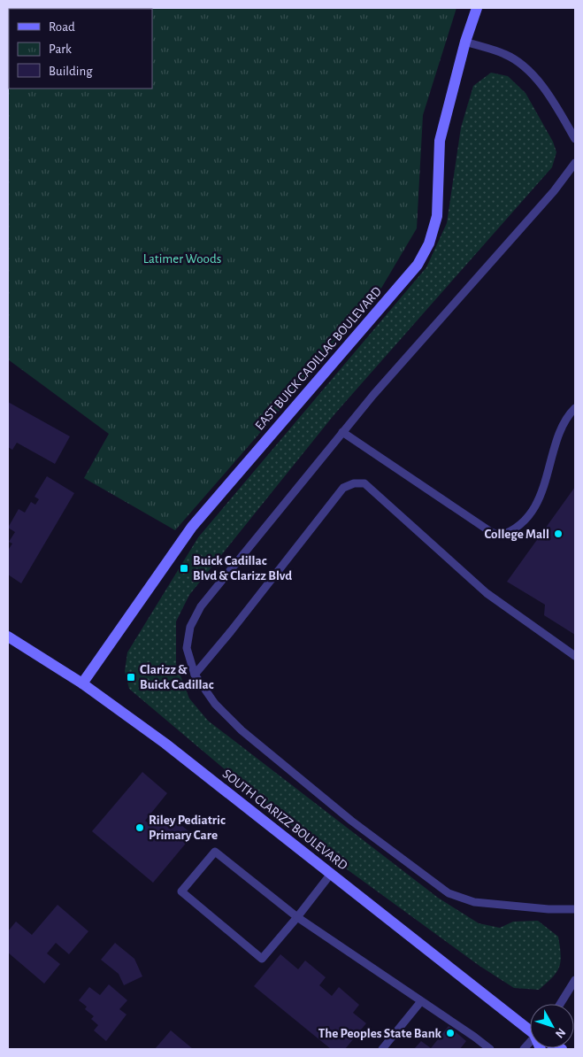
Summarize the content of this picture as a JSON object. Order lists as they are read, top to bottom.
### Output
{
  "streets": {
    "street": ["EAST BUICK CADILLAC BOULEVARD", "SOUTH CLARIZZ BOULEVARD"]
  },
  "crossings": [
    ["EAST BUICK CADILLAC BOULEVARD", "SOUTH CLARIZZ BOULEVARD"]
  ],
  "parks": ["Latimer Woods"],
  "places": {
    "other": ["College Mall", "Riley Pediatric Primary Care", "The Peoples State Bank"],
    "transit": ["Buick Cadillac Blvd & Clarizz Blvd", "Clarizz & Buick Cadillac"]
  },
  "legend": ["Road", "Park", "Building"],
  "north": "bottom right"
}
